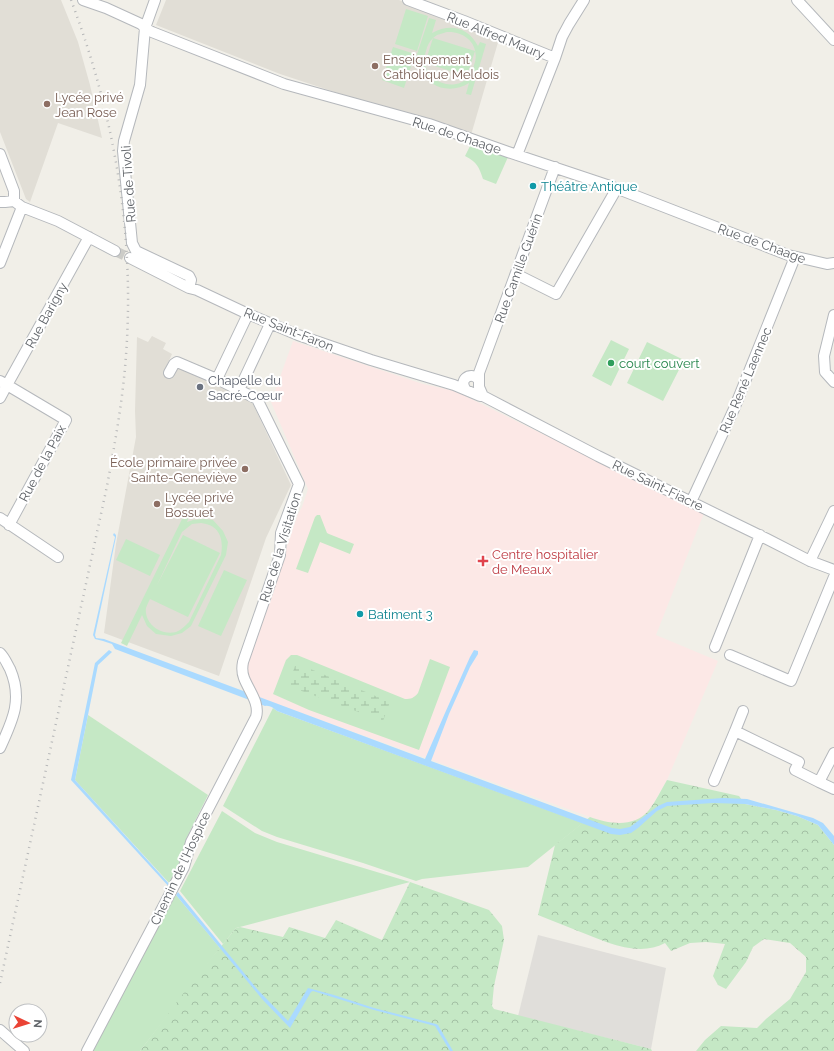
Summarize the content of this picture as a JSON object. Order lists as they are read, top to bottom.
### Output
{
  "streets": {
    "street": [
      "Rue Alfred Maury",
      "Rue de Chaage",
      "Rue de Tivoli",
      "Rue Camille Guérin",
      "Rue Barigny",
      "Rue Saint-Faron",
      "Rue René Laennec",
      "Rue de la Paix",
      "Rue Saint-Fiacre",
      "Rue de la Visitation",
      "Chemin de l'Hospice"
    ]
  },
  "crossings": [
    ["Rue Alfred Maury", "Rue de Chaage"],
    ["Rue de Chaage", "Rue de Tivoli"],
    ["Rue de Chaage", "Rue Camille Guérin"],
    ["Rue de Chaage", "Rue René Laennec"],
    ["Rue de Tivoli", "Rue Saint-Faron"],
    ["Rue Camille Guérin", "Rue Saint-Faron"],
    ["Rue Camille Guérin", "Rue Saint-Fiacre"],
    ["Rue Barigny", "Rue de la Paix"],
    ["Rue Saint-Faron", "Rue Saint-Fiacre"],
    ["Rue René Laennec", "Rue Saint-Fiacre"],
    ["Rue de la Visitation", "Chemin de l'Hospice"]
  ],
  "places": {
    "other": [
      "Enseignement Catholique Meldois",
      "Lycée privé Jean Rose",
      "Théâtre Antique",
      "court couvert",
      "Chapelle du Sacré-Cœur",
      "École primaire privée Sainte-Geneviève",
      "Lycée privé Bossuet",
      "Batiment 3"
    ],
    "health": ["Centre hospitalier de Meaux"]
  },
  "north": "right"
}
